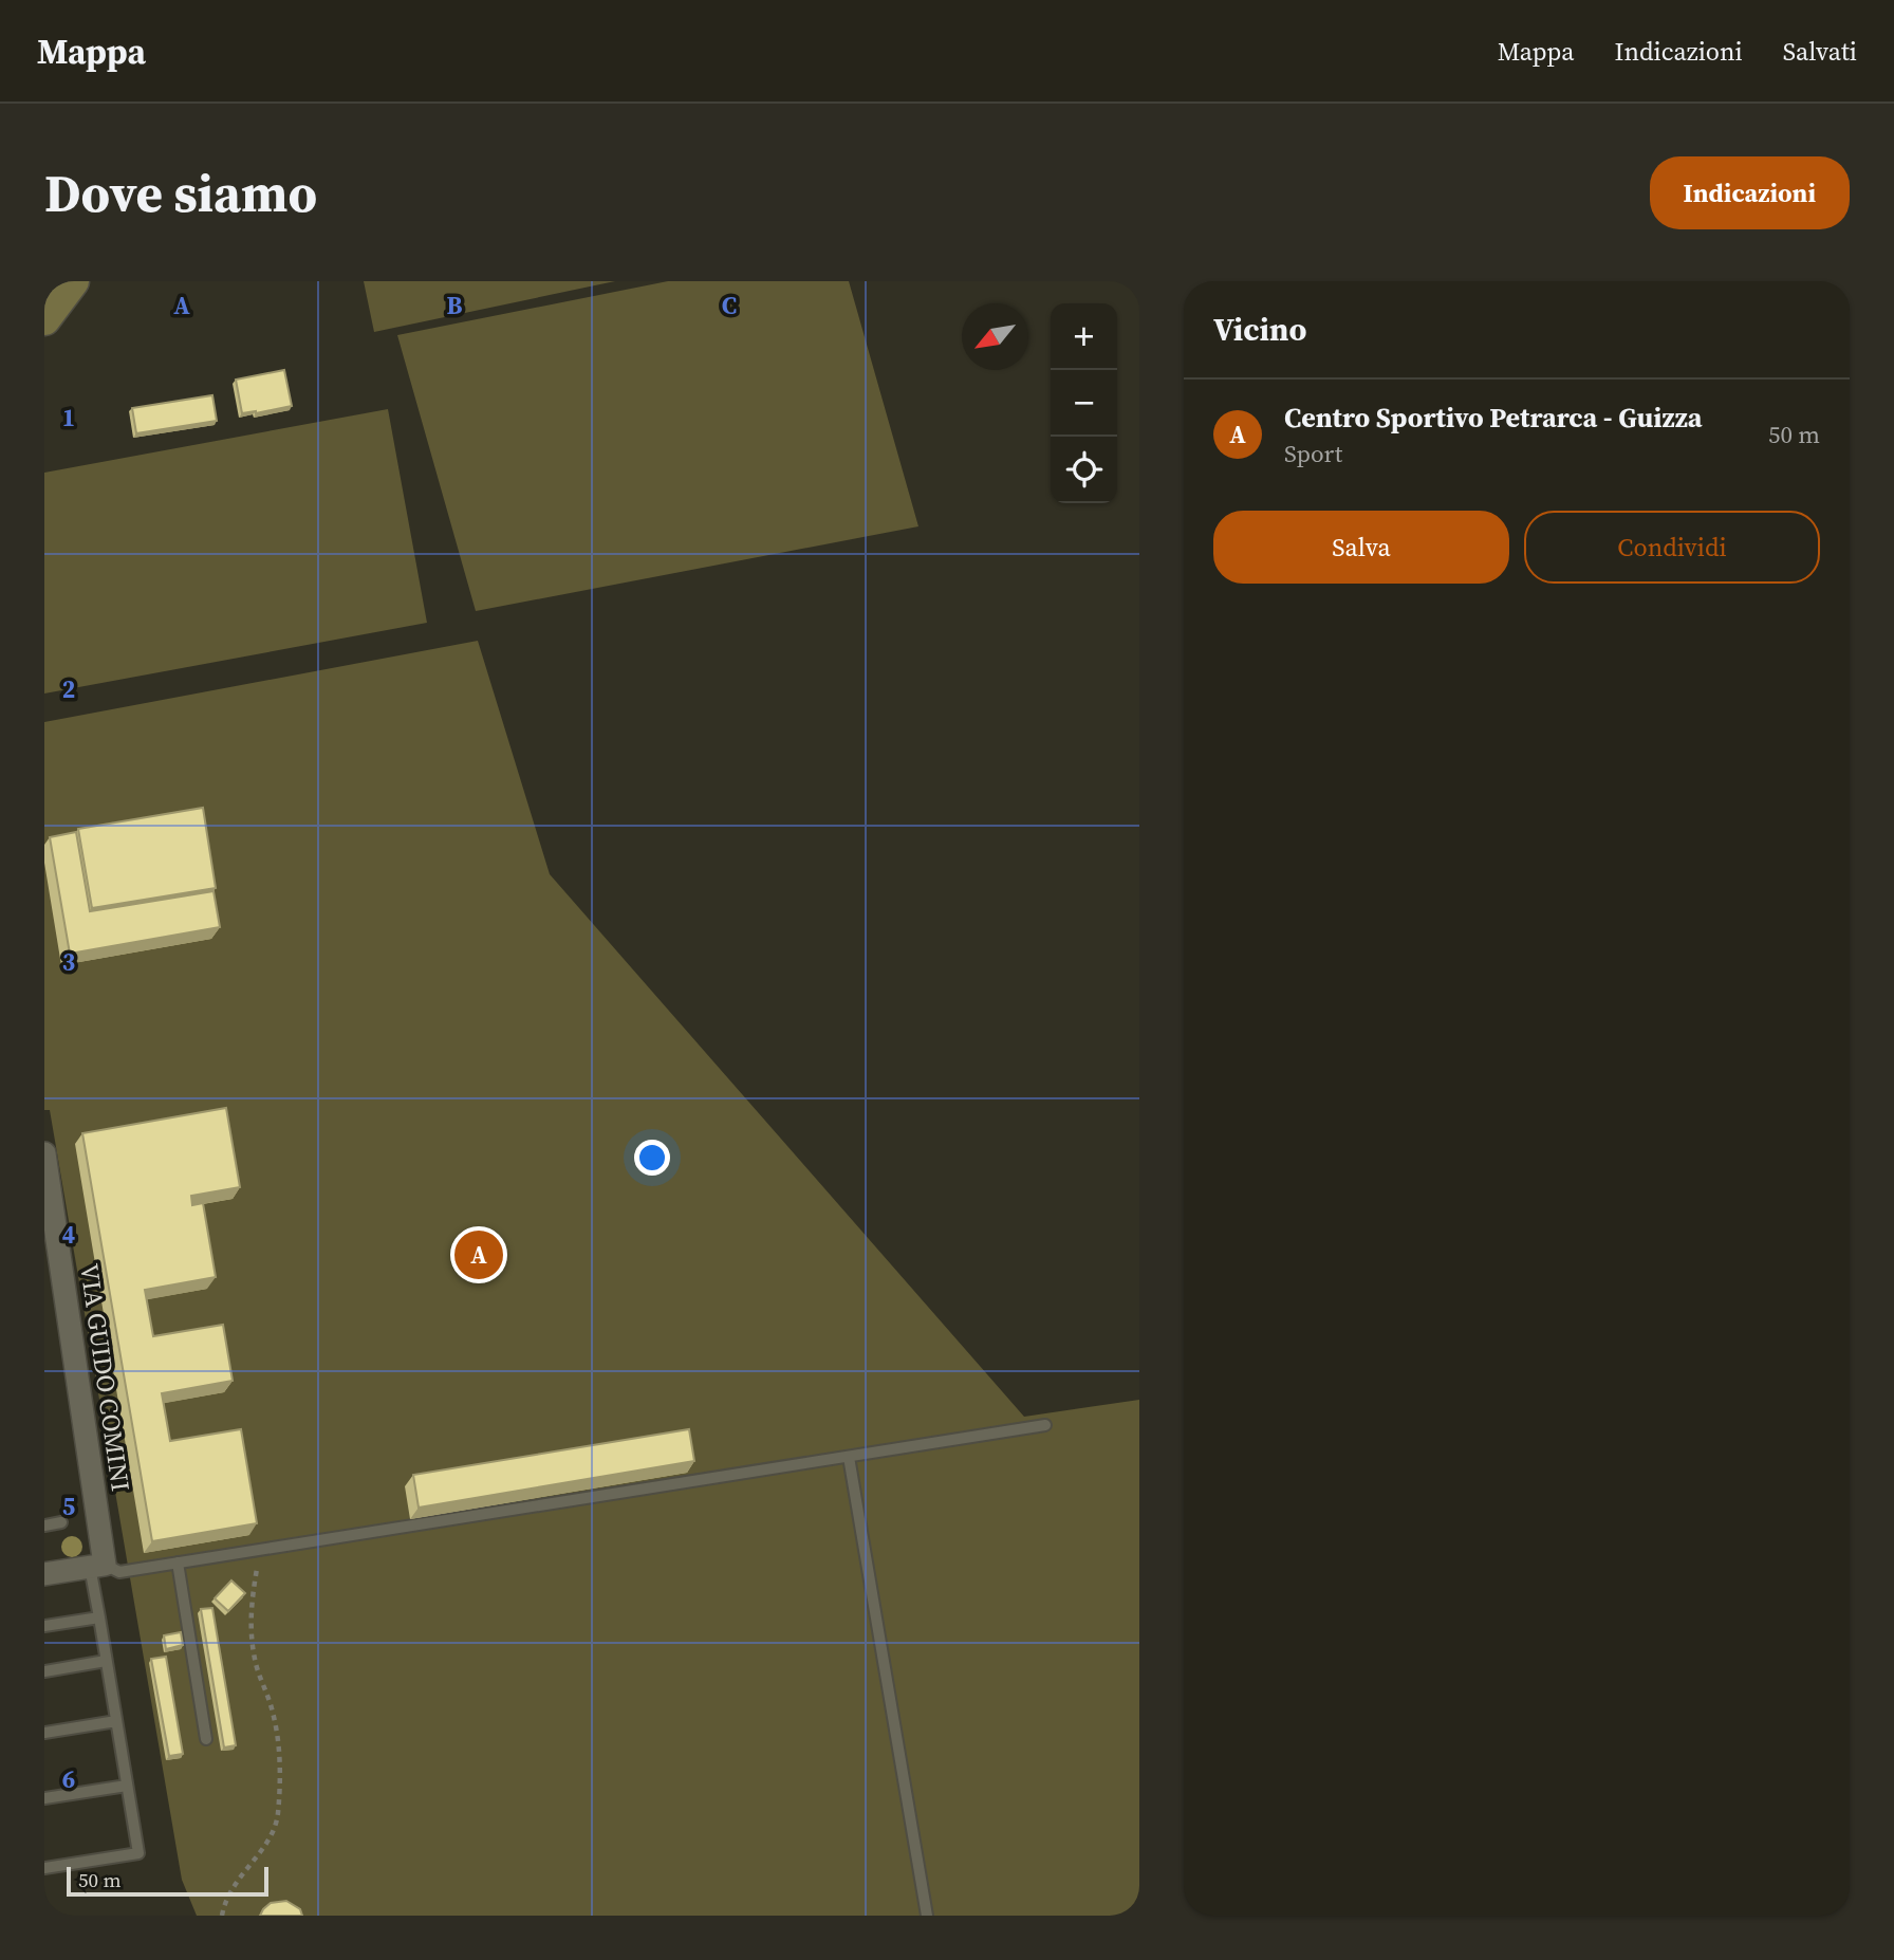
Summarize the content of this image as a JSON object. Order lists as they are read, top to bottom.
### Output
{
  "streets": {
    "street": ["VIA GUIDO COMINI"]
  },
  "scale_bar": "50 m",
  "north": "bottom left",
  "page": {
    "header": "Mappa",
    "nav": ["Mappa", "Indicazioni", "Salvati"],
    "buttons": [
      "Indicazioni",
      ["Salva", "Condividi"]
    ],
    "title": "Dove siamo",
    "heading": "Vicino",
    "map_buttons": ["+", "−"],
    "list": [
      {
        "mark": "A",
        "name": "Centro Sportivo Petrarca - Guizza",
        "note": "Sport",
        "value": "50 m"
      }
    ],
    "pins": "A",
    "scale": "50 m"
  },
  "grid": {
    "columns": ["A", "B", "C"],
    "rows": [
      "1",
      "2",
      "3",
      "4",
      "5",
      "6"
    ]
  }
}
